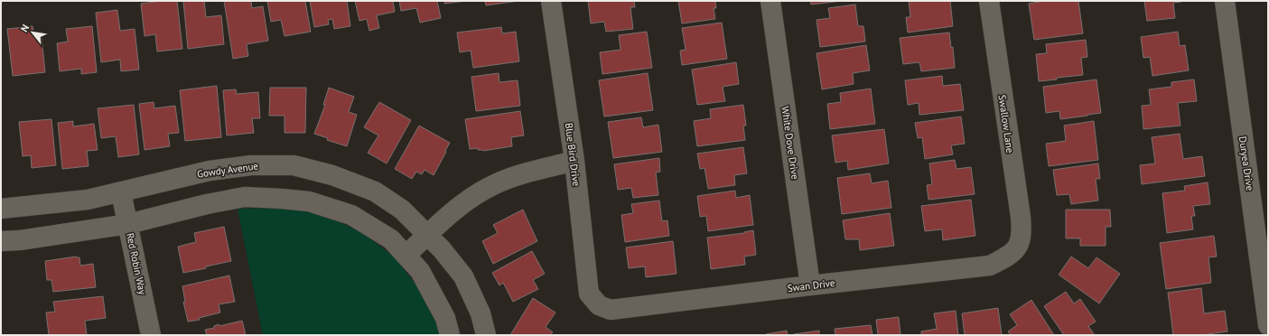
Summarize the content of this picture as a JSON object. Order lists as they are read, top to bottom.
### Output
{
  "streets": {
    "street": [
      "Swallow Lane",
      "White Dove Drive",
      "Blue Bird Drive",
      "Duryea Drive",
      "Gowdy Avenue",
      "Red Robin Way",
      "Swan Drive"
    ]
  },
  "crossings": [
    ["Swallow Lane", "Swan Drive"],
    ["White Dove Drive", "Swan Drive"],
    ["Blue Bird Drive", "Swan Drive"],
    ["Gowdy Avenue", "Red Robin Way"]
  ],
  "north": "top left"
}
